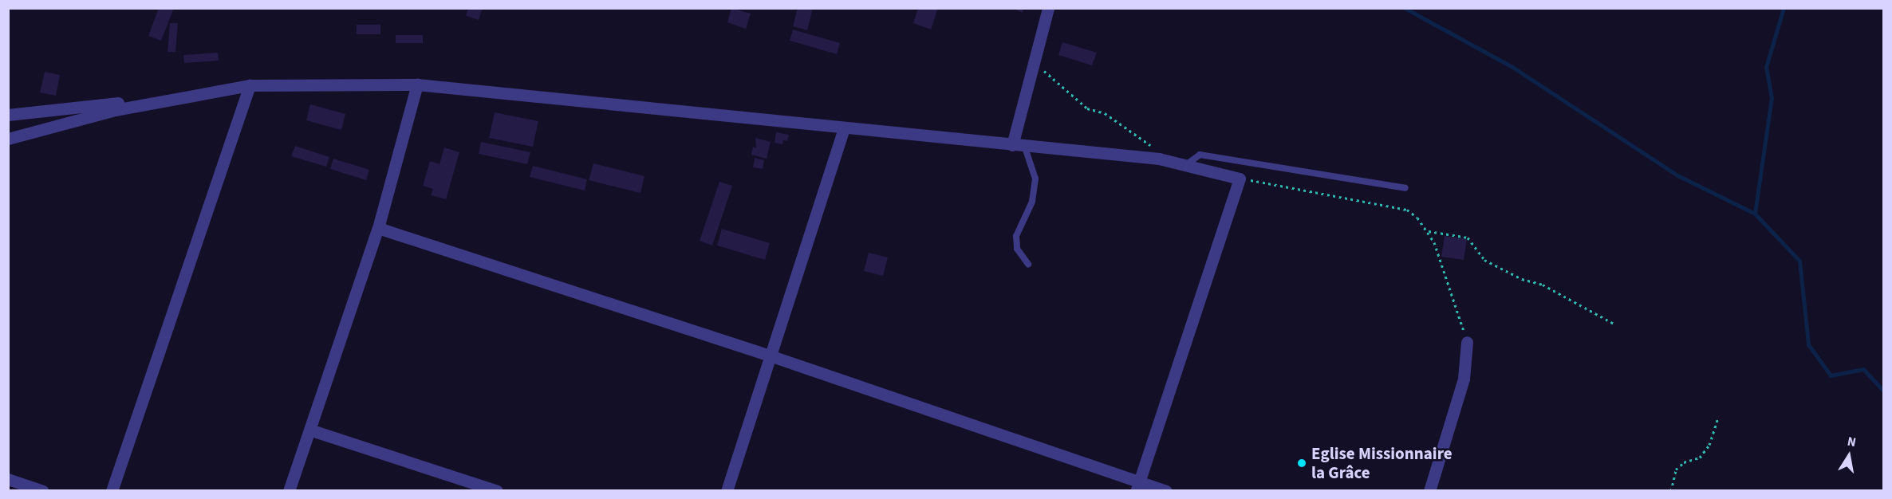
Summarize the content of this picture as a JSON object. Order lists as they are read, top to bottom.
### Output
{
  "places": ["Eglise Missionnaire la Grâce"],
  "north": "top"
}
